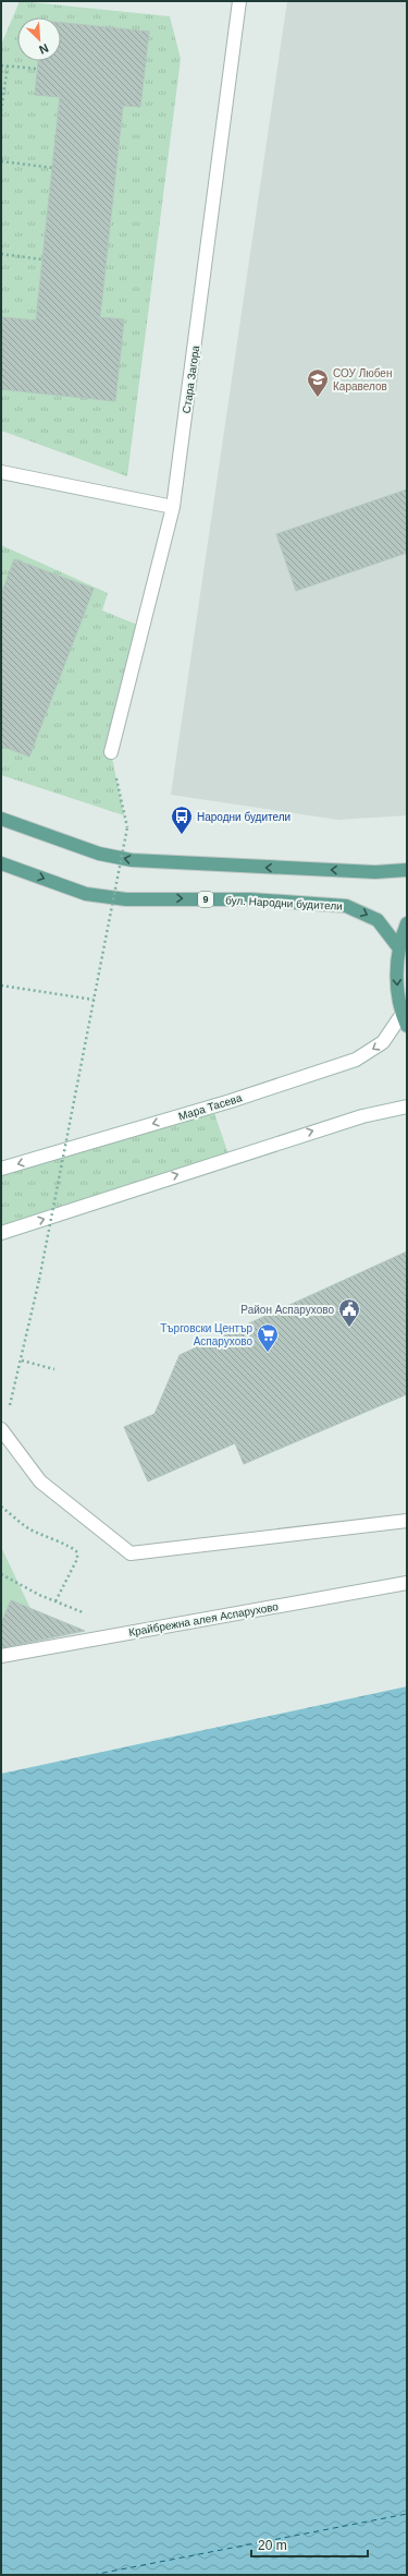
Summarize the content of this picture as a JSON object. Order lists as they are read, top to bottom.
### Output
{
  "streets": {
    "main road": ["9", "бул. Народни будители"],
    "street": ["Стара Загора", "Мара Тасева", "Крайбрежна алея Аспарухово"]
  },
  "places": {
    "school or university": ["СОУ Любен Каравелов"],
    "bus stop": ["Народни будители"],
    "public building": ["Район Аспарухово"],
    "supermarket": ["Търговски Център Аспарухово"]
  },
  "scale_bar": "20 m",
  "north": "bottom right"
}
